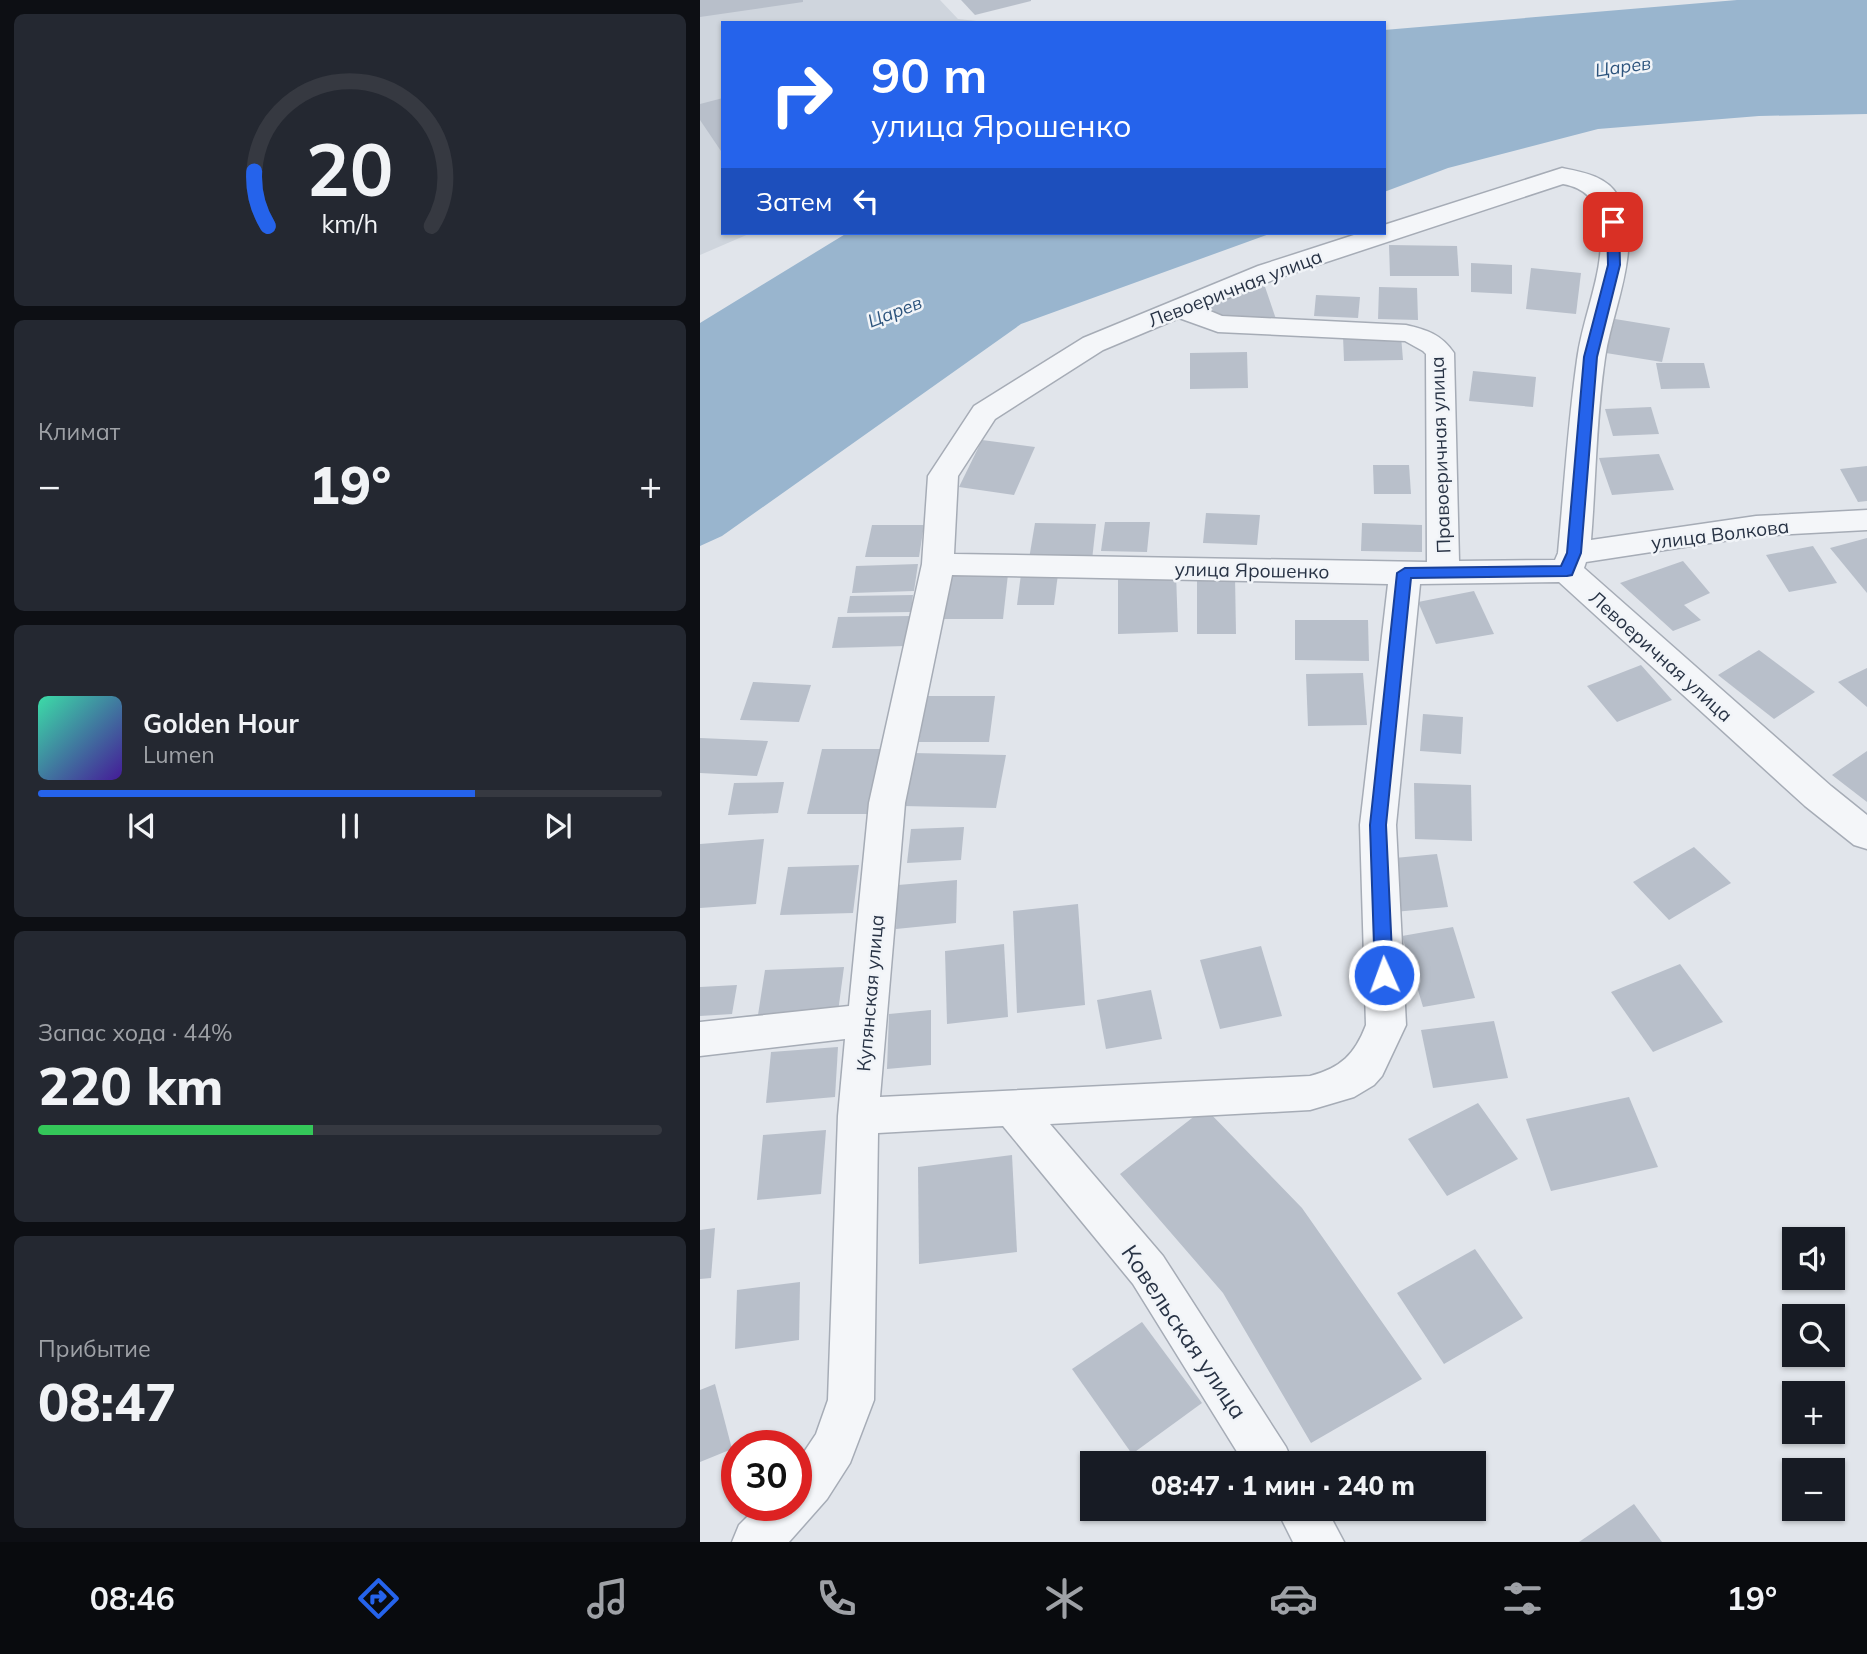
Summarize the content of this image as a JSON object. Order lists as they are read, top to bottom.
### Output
{
  "streets": {
    "street": [
      "Левоеричная улица",
      "Правоеричная улица",
      "улица Волкова",
      "улица Ярошенко",
      "Купянская улица",
      "Ковельская улица"
    ]
  },
  "crossings": [
    ["Левоеричная улица", "Правоеричная улица"],
    ["Левоеричная улица", "улица Волкова"],
    ["Левоеричная улица", "улица Ярошенко"],
    ["Левоеричная улица", "Купянская улица"],
    ["Правоеричная улица", "улица Ярошенко"],
    ["улица Волкова", "улица Ярошенко"],
    ["улица Ярошенко", "Купянская улица"]
  ],
  "water": ["Царев"],
  "page": {
    "turn": ["90 m", "улица Ярошенко"],
    "then": "Затем",
    "tile": [
      "Климат",
      ["Запас хода · 44%", "220 km"],
      ["Прибытие", "08:47"]
    ],
    "heat": ["−", "19°", "+"],
    "song": ["Golden Hour", "Lumen"],
    "map_buttons": ["+", "−"],
    "limit": "30",
    "trip": "08:47 · 1 мин · 240 m",
    "tabs": ["08:46", "19°"],
    "gauge": ["20", "km/h"]
  }
}
